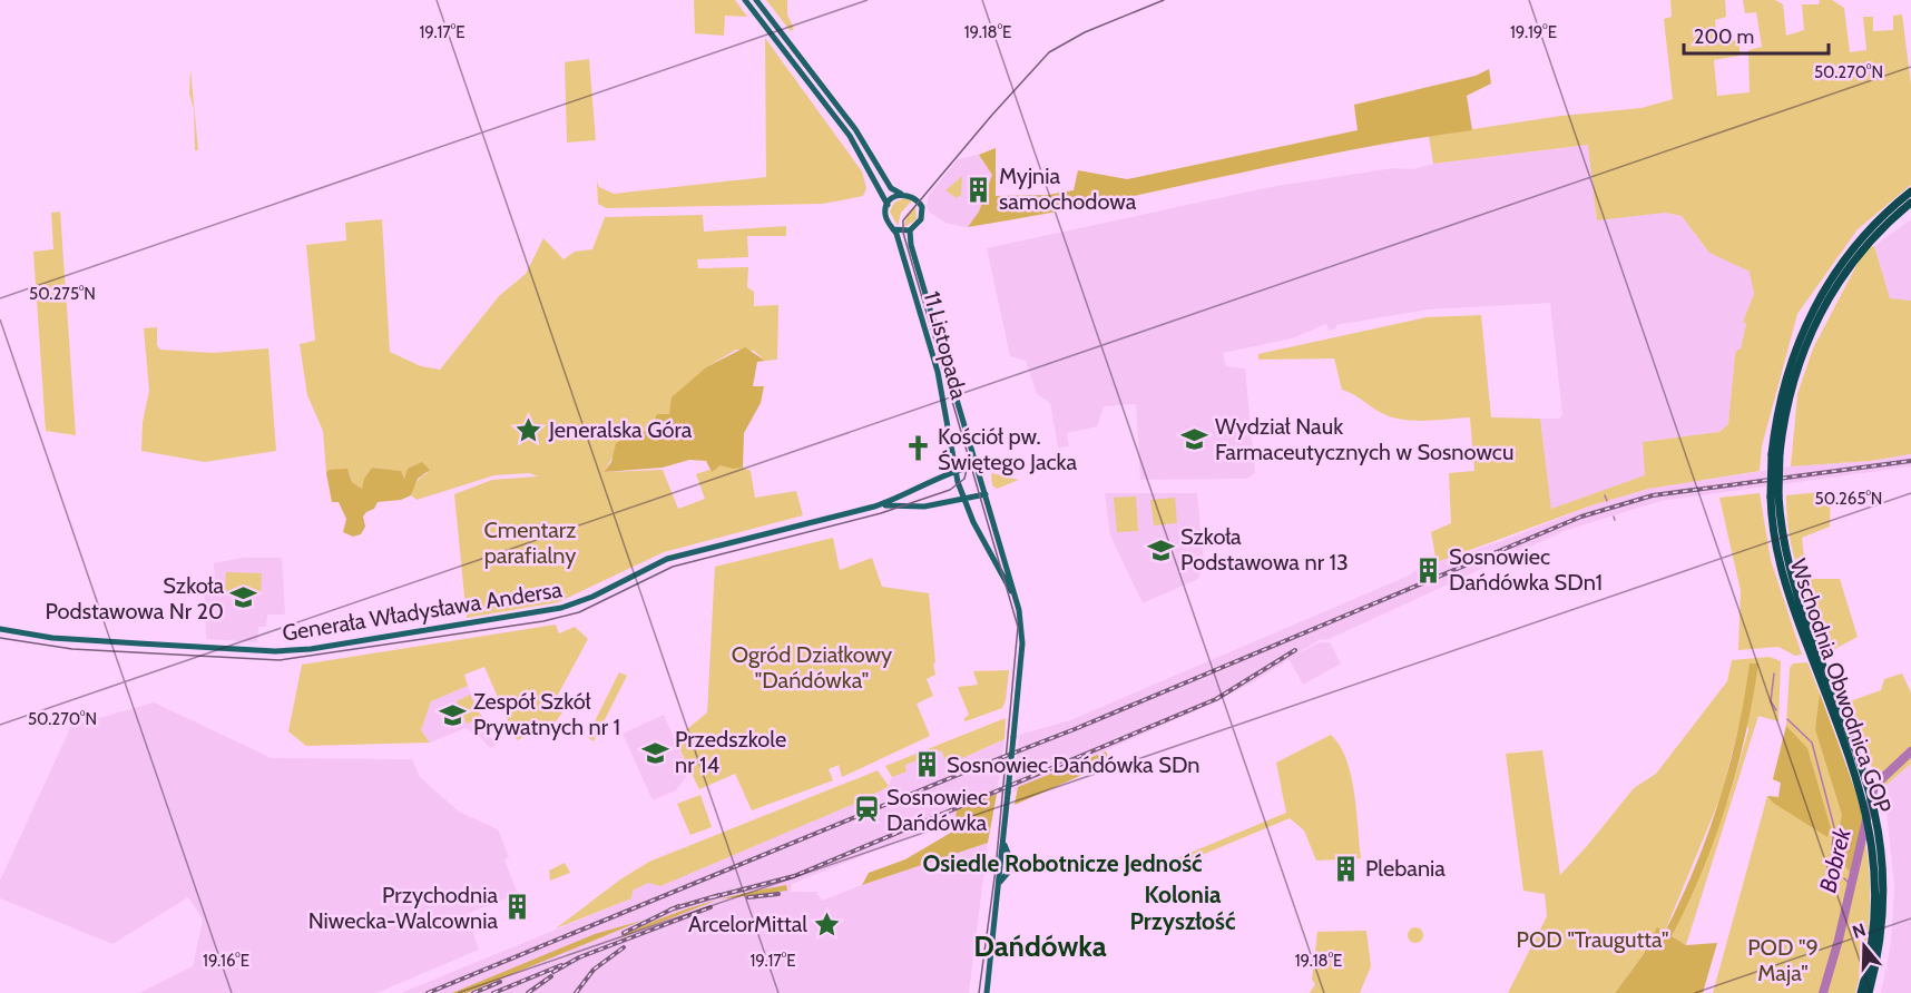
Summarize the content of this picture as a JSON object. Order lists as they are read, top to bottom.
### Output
{
  "streets": {
    "highway": ["Wschodnia Obwodnica GOP"],
    "main road": ["11 Listopada", "Generała Władysława Andersa"]
  },
  "crossings": [
    ["11 Listopada", "Generała Władysława Andersa"]
  ],
  "districts": ["Osiedle Robotnicze Jedność", "Kolonia Przyszłość", "Dańdówka"],
  "water": ["Bobrek"],
  "parks": [
    "Cmentarz parafialny",
    "Ogród Działkowy \"Dańdówka\"",
    "POD \"Traugutta\"",
    "POD \"9 Maja\""
  ],
  "places": {
    "building": [
      "Myjnia samochodowa",
      "Sosnowiec Dańdówka SDn1",
      "Sosnowiec Dańdówka SDn",
      "Plebania",
      "Przychodnia Niwecka-Walcownia"
    ],
    "place": ["Jeneralska Góra", "ArcelorMittal"],
    "school or university": [
      "Wydział Nauk Farmaceutycznych w Sosnowcu",
      "Szkoła Podstawowa nr 13",
      "Szkoła Podstawowa Nr 20",
      "Zespół Szkół Prywatnych nr 1",
      "Przedszkole nr 14"
    ],
    "church": ["Kościół pw. Świętego Jacka"],
    "station": ["Sosnowiec Dańdówka"]
  },
  "scale_bar": "200 m",
  "north": "top",
  "coordinates": [
    "19.19°E",
    "19.17°E",
    "19.18°E",
    "50.270°N",
    "50.275°N",
    "50.265°N",
    "19.16°E"
  ]
}
